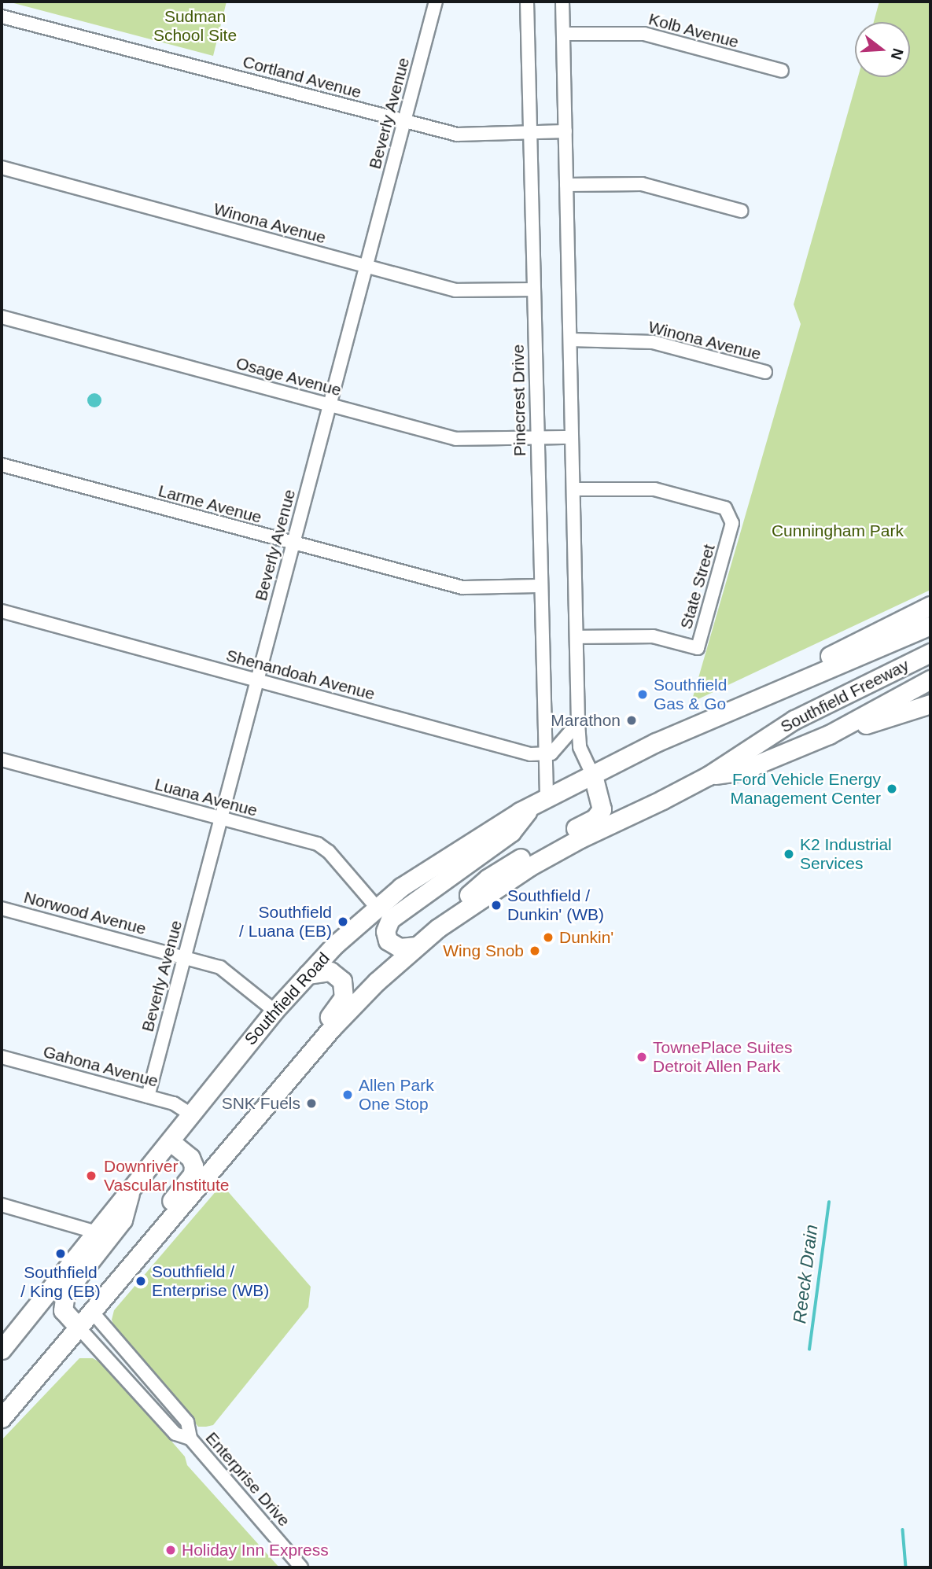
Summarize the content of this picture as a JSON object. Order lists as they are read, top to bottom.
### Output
{
  "streets": {
    "highway": ["Southfield Freeway", "Southfield Road"],
    "street": [
      "Kolb Avenue",
      "Cortland Avenue",
      "Beverly Avenue",
      "Winona Avenue",
      "Osage Avenue",
      "Pinecrest Drive",
      "Larme Avenue",
      "State Street",
      "Shenandoah Avenue",
      "Luana Avenue",
      "Norwood Avenue",
      "Gahona Avenue",
      "Enterprise Drive"
    ]
  },
  "crossings": [
    ["Cortland Avenue", "Beverly Avenue"],
    ["Cortland Avenue", "Pinecrest Drive"],
    ["Beverly Avenue", "Winona Avenue"],
    ["Beverly Avenue", "Osage Avenue"],
    ["Beverly Avenue", "Larme Avenue"],
    ["Beverly Avenue", "Shenandoah Avenue"],
    ["Beverly Avenue", "Luana Avenue"],
    ["Beverly Avenue", "Norwood Avenue"],
    ["Beverly Avenue", "Gahona Avenue"],
    ["Winona Avenue", "Pinecrest Drive"],
    ["Osage Avenue", "Pinecrest Drive"],
    ["Pinecrest Drive", "Larme Avenue"],
    ["Pinecrest Drive", "Shenandoah Avenue"],
    ["Pinecrest Drive", "Southfield Road"],
    ["Southfield Freeway", "Southfield Road"],
    ["Luana Avenue", "Southfield Road"],
    ["Norwood Avenue", "Southfield Road"],
    ["Southfield Road", "Gahona Avenue"]
  ],
  "water": ["Reeck Drain"],
  "parks": ["Sudman School Site", "Cunningham Park"],
  "places": [
    "Southfield Gas & Go",
    "Marathon",
    "Ford Vehicle Energy Management Center",
    "K2 Industrial Services",
    "Southfield / Dunkin' (WB)",
    "Southfield / Luana (EB)",
    "Dunkin'",
    "Wing Snob",
    "TownePlace Suites Detroit Allen Park",
    "Allen Park One Stop",
    "SNK Fuels",
    "Downriver Vascular Institute",
    "Southfield / King (EB)",
    "Southfield / Enterprise (WB)",
    "Holiday Inn Express"
  ],
  "north": "right"
}
